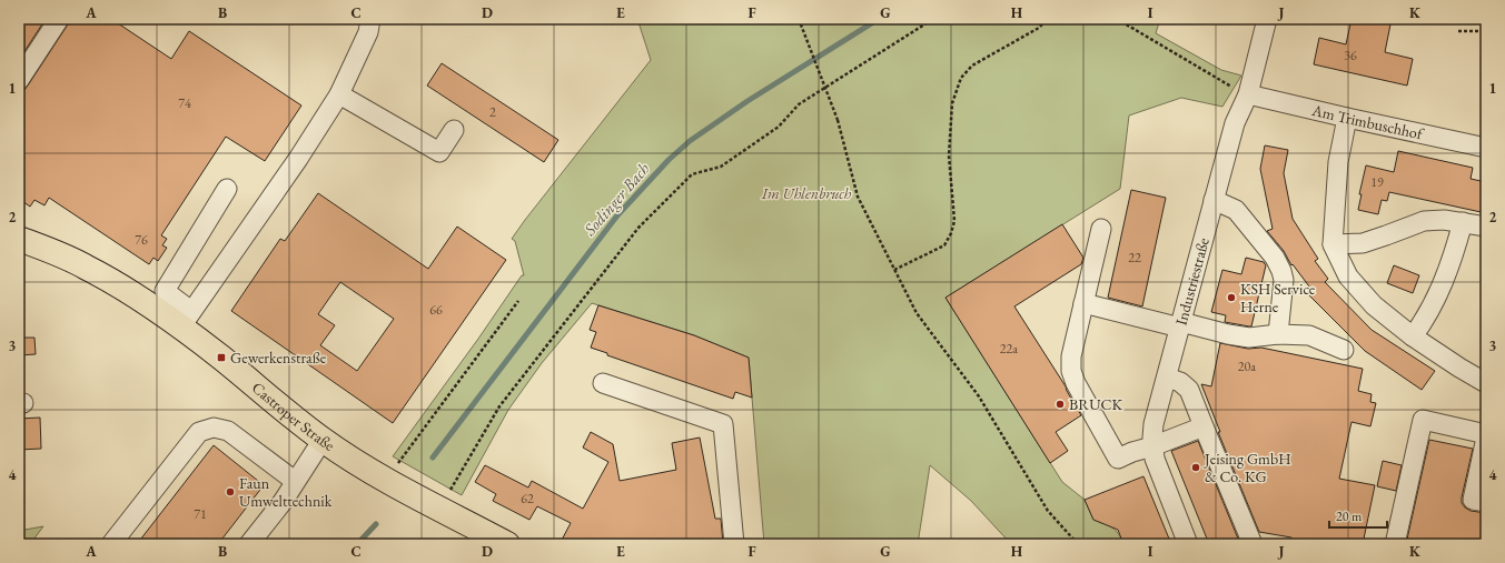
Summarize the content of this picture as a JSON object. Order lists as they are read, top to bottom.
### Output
{
  "streets": {
    "main road": ["Castroper Straße"],
    "street": ["Am Trimbuschhof", "Industriestraße"]
  },
  "crossings": [
    ["Am Trimbuschhof", "Industriestraße"]
  ],
  "water": ["Sodinger Bach"],
  "parks": ["Im Uhlenbruch"],
  "places": {
    "other": [
      "KSH Service Herne",
      "BRUCK",
      "Jeising GmbH & Co. KG",
      "Faun Umwelttechnik"
    ],
    "transit": ["Gewerkenstraße"]
  },
  "house_numbers": [
    "36",
    "74",
    "2",
    "19",
    "76",
    "22",
    "66",
    "22a",
    "20a",
    "62",
    "71"
  ],
  "scale_bar": "20 m",
  "grid": {
    "columns": [
      "A",
      "B",
      "C",
      "D",
      "E",
      "F",
      "G",
      "H",
      "I",
      "J",
      "K"
    ],
    "rows": [
      "1",
      "2",
      "3",
      "4"
    ]
  }
}
